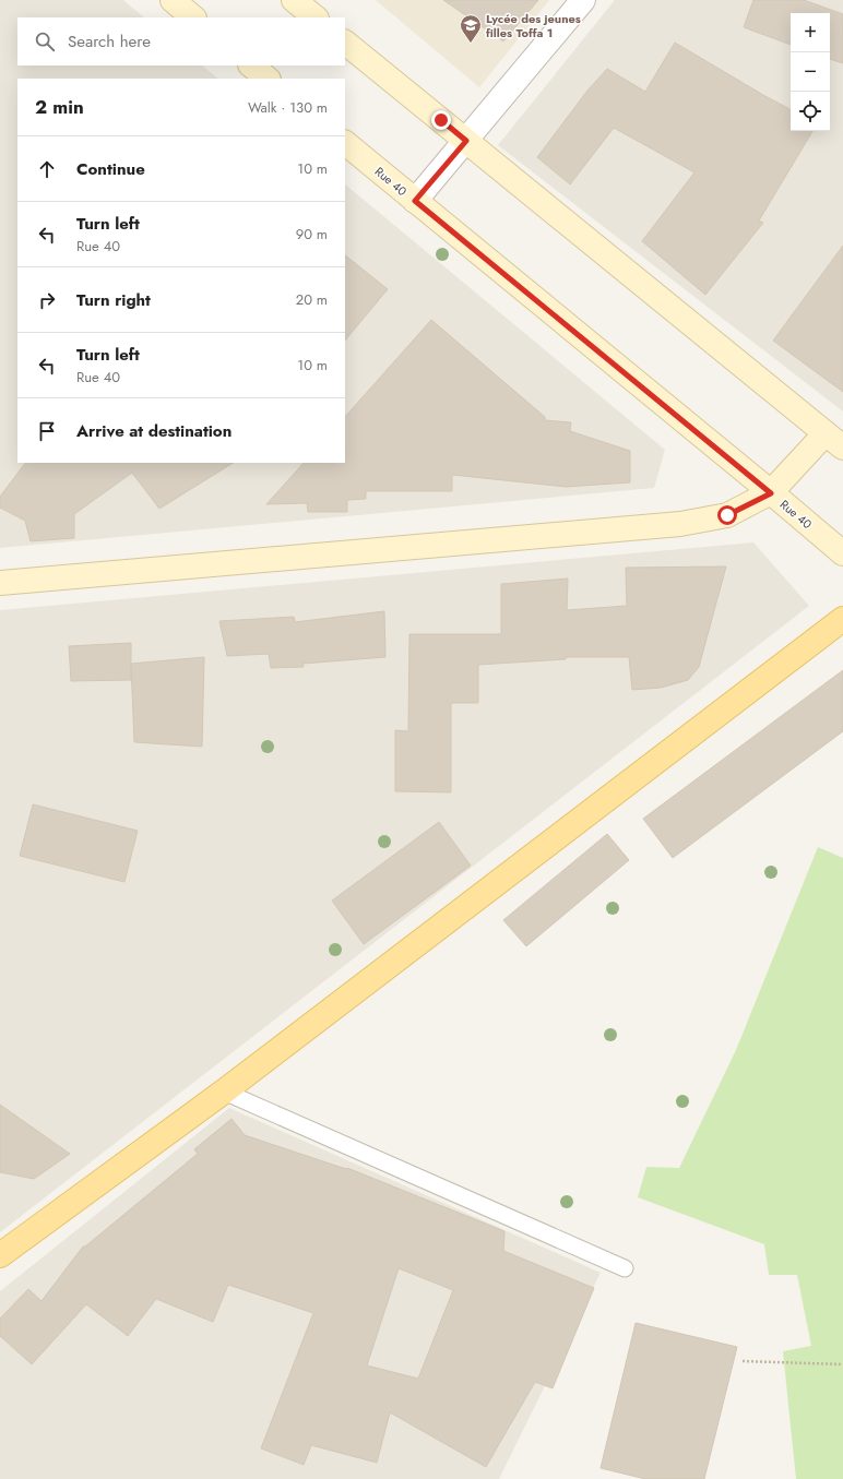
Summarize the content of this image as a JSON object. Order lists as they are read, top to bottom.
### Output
{
  "streets": {
    "main road": ["Rue 40"]
  },
  "places": {
    "school or university": ["Lycée des jeunes filles Toffa 1"]
  },
  "page": {
    "map_buttons": ["+", "−"],
    "search": "Search here",
    "heading": ["2 min", "Walk · 130 m"],
    "list": [
      ["Continue", "10 m"],
      ["Turn left", "Rue 40", "90 m"],
      ["Turn right", "20 m"],
      ["Turn left", "Rue 40", "10 m"],
      "Arrive at destination"
    ]
  }
}
